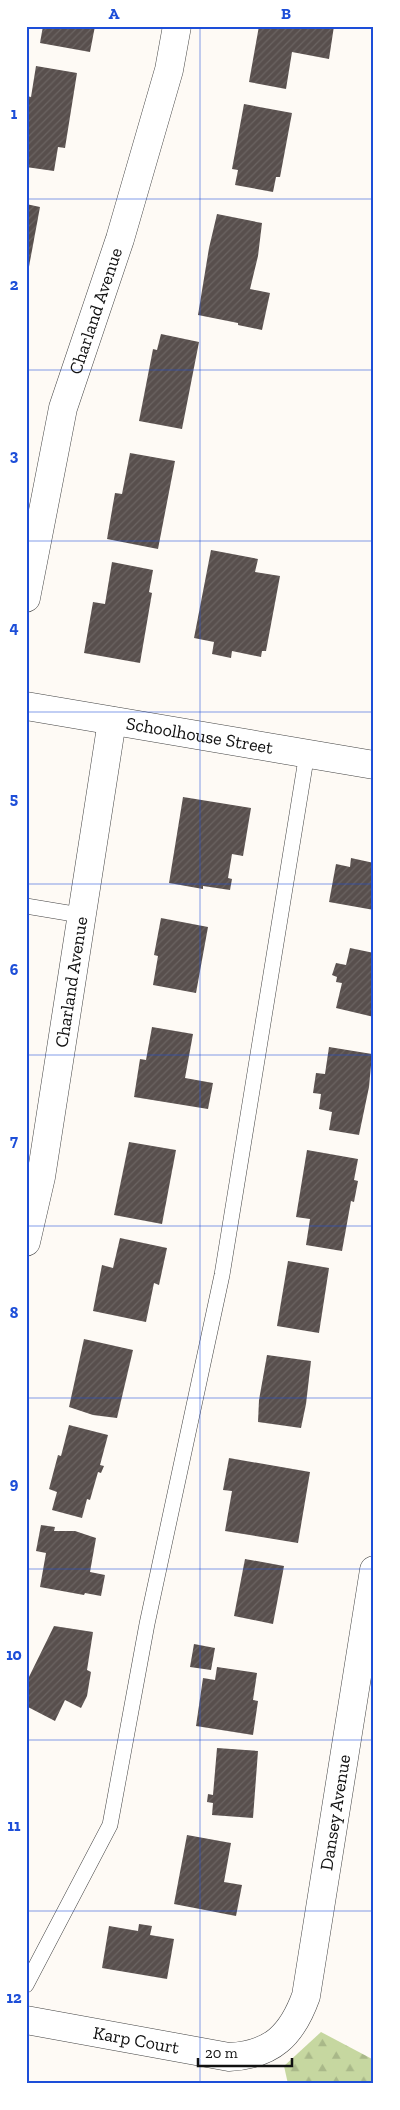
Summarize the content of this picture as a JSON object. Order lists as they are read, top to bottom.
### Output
{
  "streets": {
    "street": [
      "Charland Avenue",
      "Schoolhouse Street",
      "Dansey Avenue",
      "Karp Court"
    ]
  },
  "crossings": [
    ["Charland Avenue", "Schoolhouse Street"],
    ["Dansey Avenue", "Karp Court"]
  ],
  "scale_bar": "20 m",
  "grid": {
    "columns": ["A", "B"],
    "rows": [
      "1",
      "2",
      "3",
      "4",
      "5",
      "6",
      "7",
      "8",
      "9",
      "10",
      "11",
      "12"
    ]
  }
}
